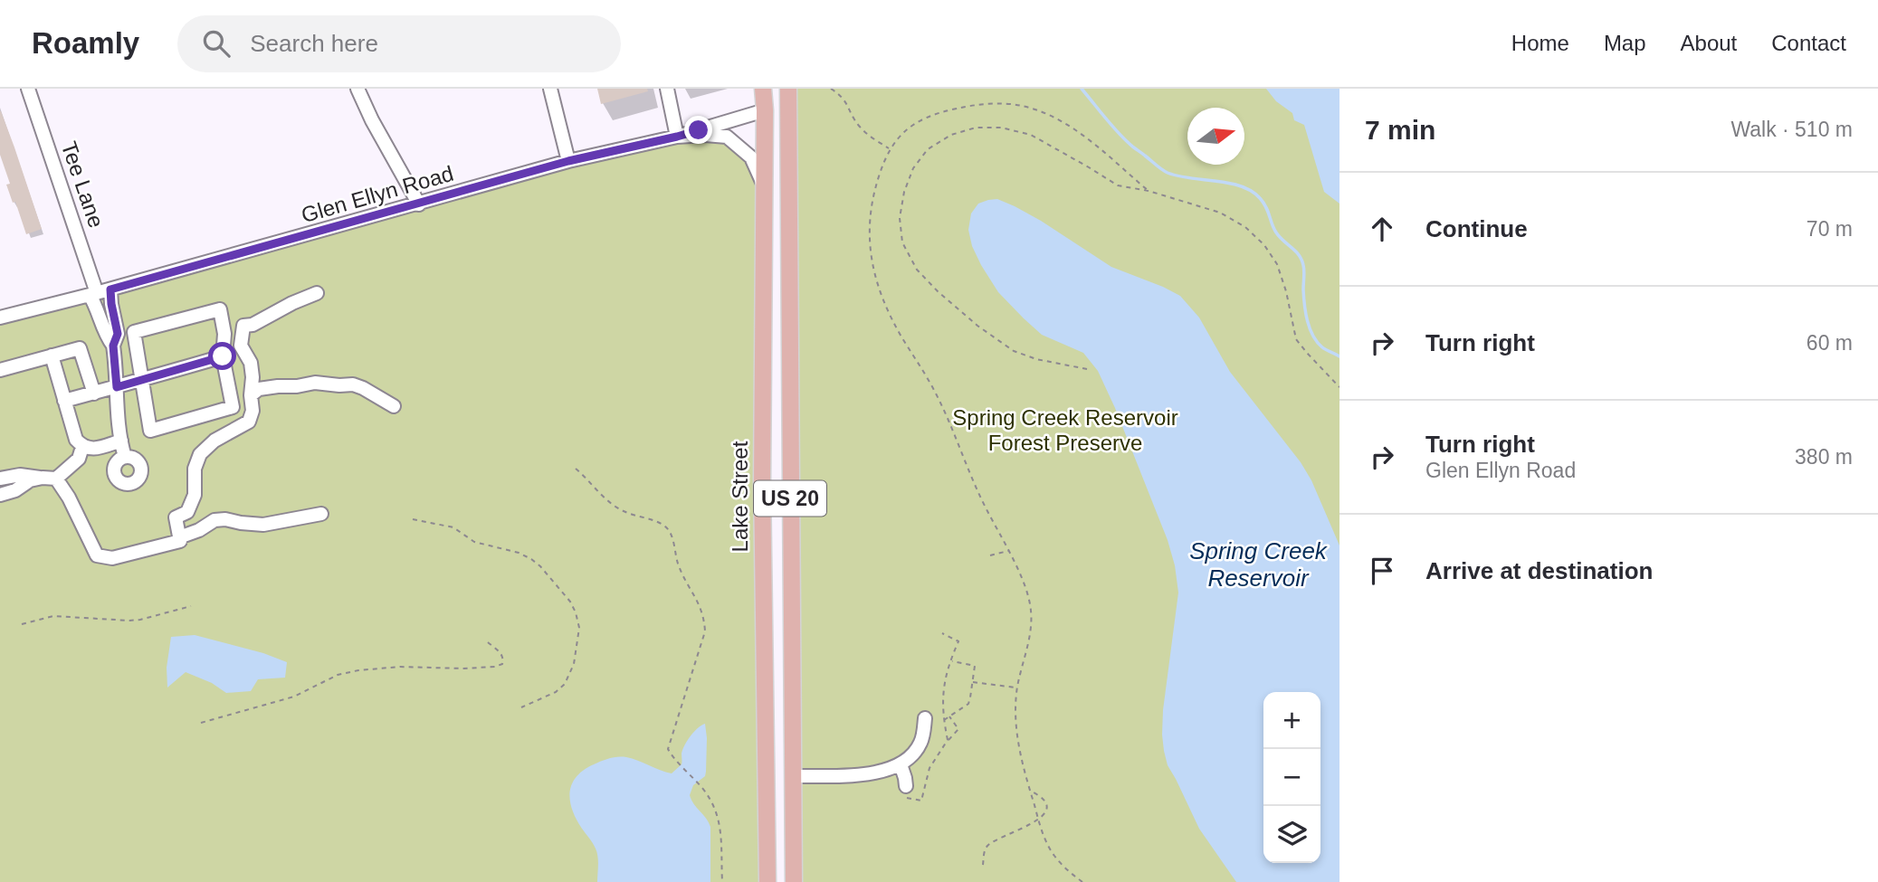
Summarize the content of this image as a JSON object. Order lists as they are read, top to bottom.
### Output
{
  "streets": {
    "main road": ["Lake Street", "US 20"],
    "street": ["Tee Lane", "Glen Ellyn Road"]
  },
  "crossings": [
    ["Tee Lane", "Glen Ellyn Road"],
    ["Glen Ellyn Road", "Lake Street"],
    ["Glen Ellyn Road", "US 20"],
    ["Lake Street", "US 20"]
  ],
  "water": ["Spring Creek Reservoir"],
  "parks": ["Spring Creek Reservoir Forest Preserve"],
  "north": "right",
  "page": {
    "header": "Roamly",
    "search": "Search here",
    "nav": [
      "Home",
      "Map",
      "About",
      "Contact"
    ],
    "heading": ["7 min", "Walk · 510 m"],
    "list": [
      ["Continue", "70 m"],
      ["Turn right", "60 m"],
      ["Turn right", "Glen Ellyn Road", "380 m"],
      "Arrive at destination"
    ],
    "map_buttons": ["+", "−"]
  }
}
